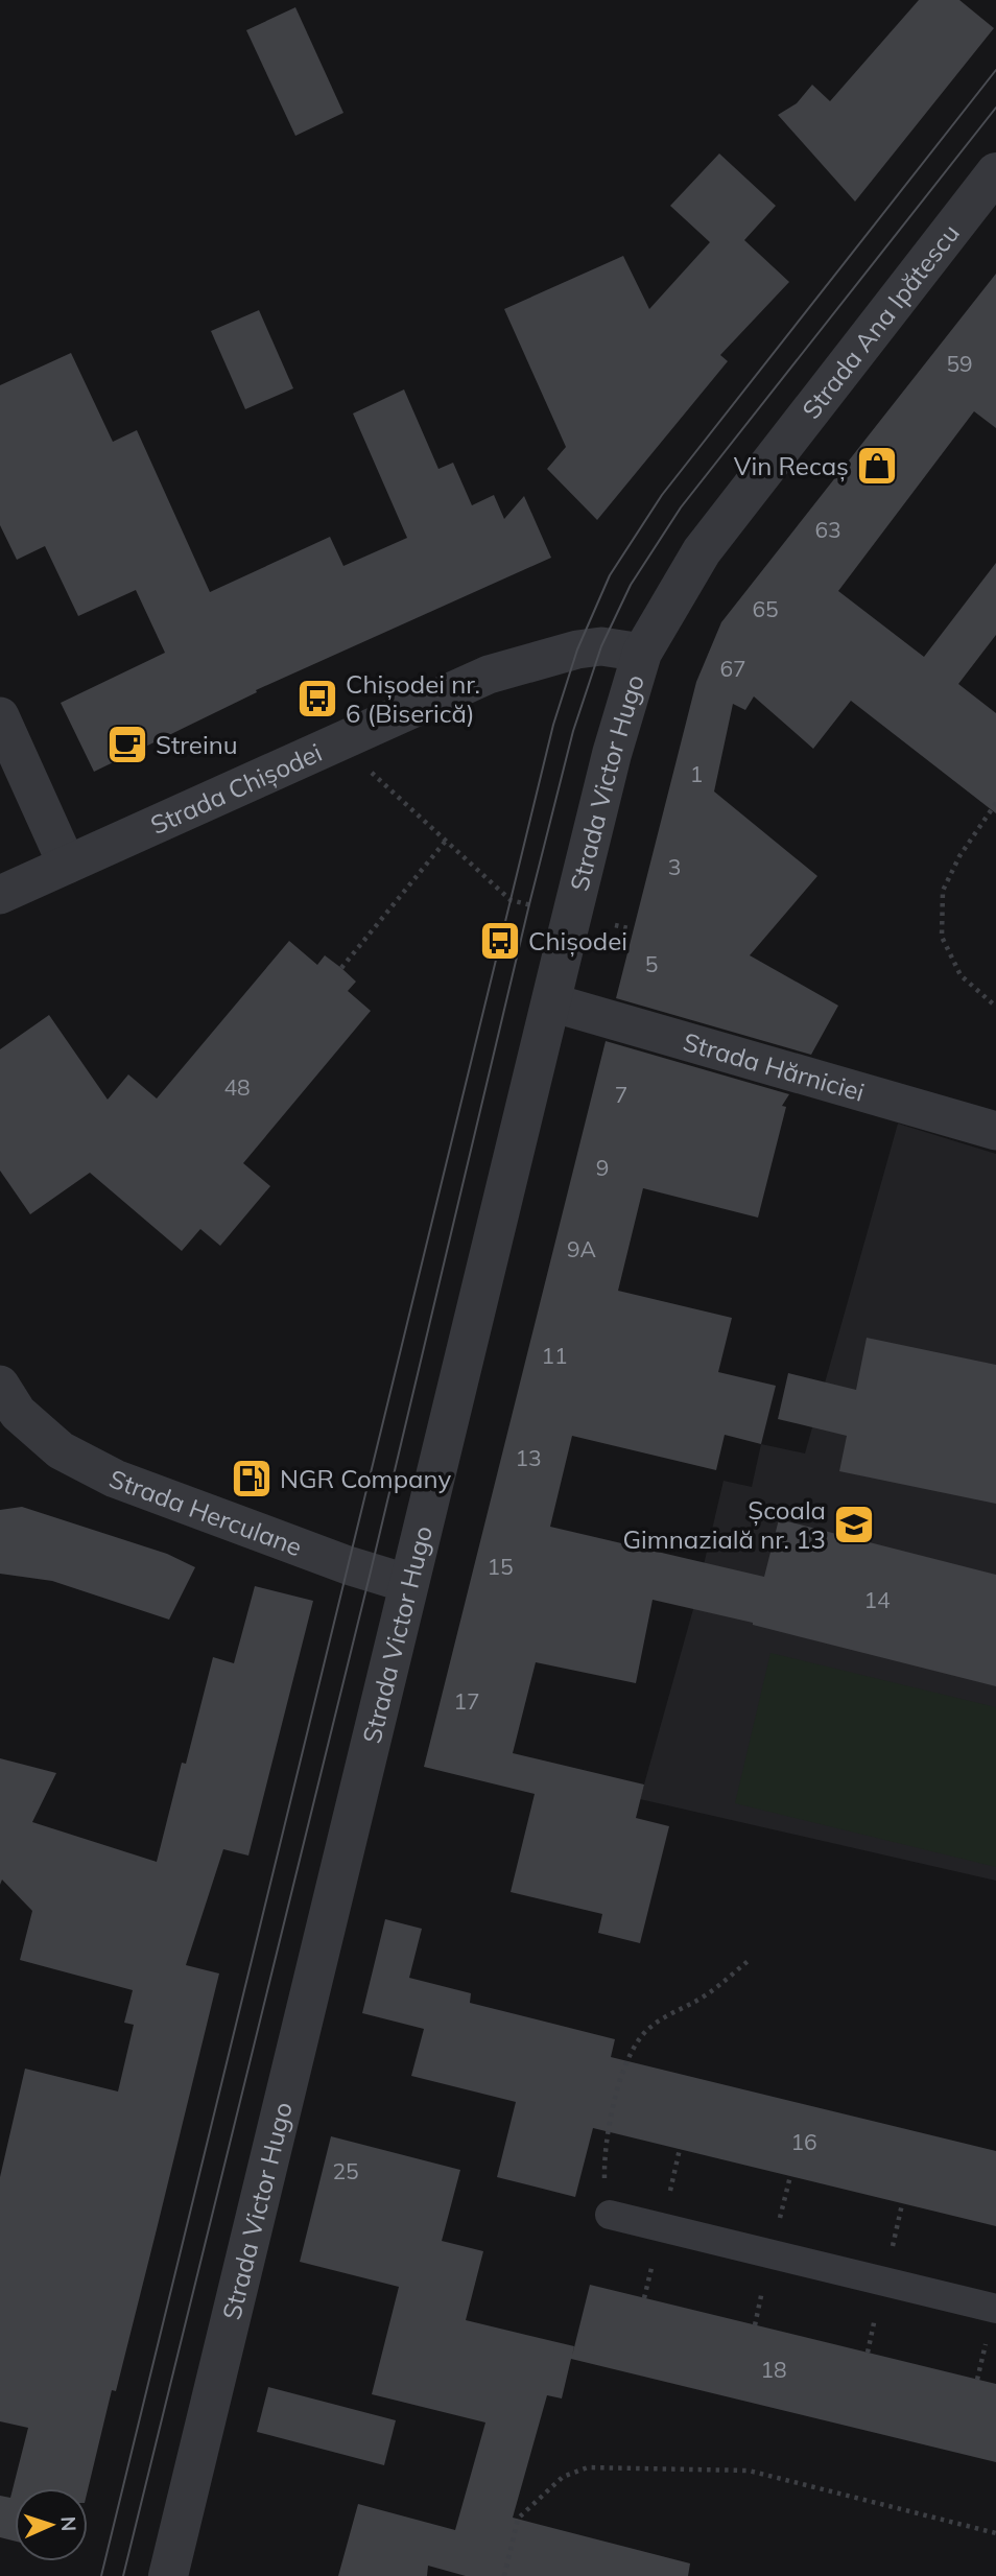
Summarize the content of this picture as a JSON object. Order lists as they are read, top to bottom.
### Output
{
  "streets": {
    "street": [
      "Strada Ana Ipătescu",
      "Strada Victor Hugo",
      "Strada Chișodei",
      "Strada Hărniciei",
      "Strada Herculane"
    ]
  },
  "crossings": [
    ["Strada Ana Ipătescu", "Strada Victor Hugo"],
    ["Strada Ana Ipătescu", "Strada Chișodei"],
    ["Strada Victor Hugo", "Strada Chișodei"],
    ["Strada Victor Hugo", "Strada Hărniciei"],
    ["Strada Victor Hugo", "Strada Herculane"]
  ],
  "places": {
    "shop": ["Vin Recaș"],
    "bus stop": ["Chișodei nr. 6 (Biserică)", "Chișodei"],
    "cafe": ["Streinu"],
    "fuel station": ["NGR Company"],
    "school or university": ["Școala Gimnazială nr. 13"]
  },
  "house_numbers": [
    "59",
    "63",
    "65",
    "67",
    "1",
    "3",
    "5",
    "48",
    "7",
    "9",
    "9A",
    "11",
    "13",
    "15",
    "14",
    "17",
    "16",
    "25",
    "18"
  ],
  "north": "right"
}
